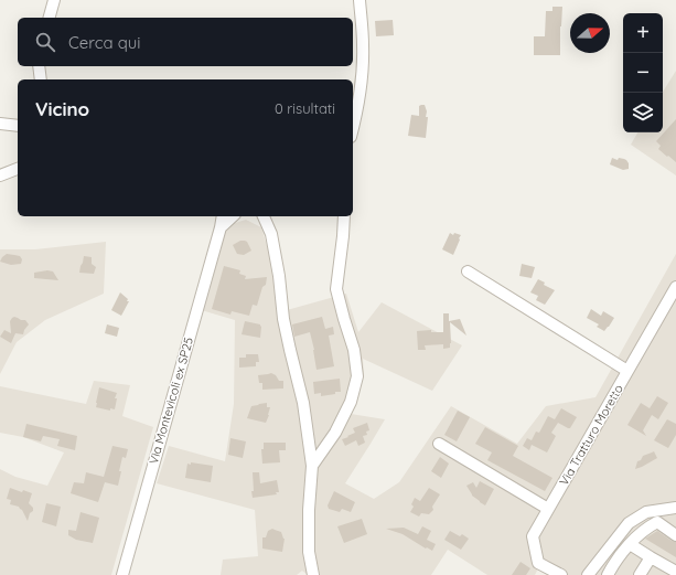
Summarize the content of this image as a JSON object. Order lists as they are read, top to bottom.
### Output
{
  "streets": {
    "street": ["Via Montevicoli ex SP25", "Via Tratturo Moretto"]
  },
  "north": "right",
  "page": {
    "map_buttons": ["+", "−"],
    "search": "Cerca qui",
    "heading": ["Vicino", "0 risultati"]
  }
}
